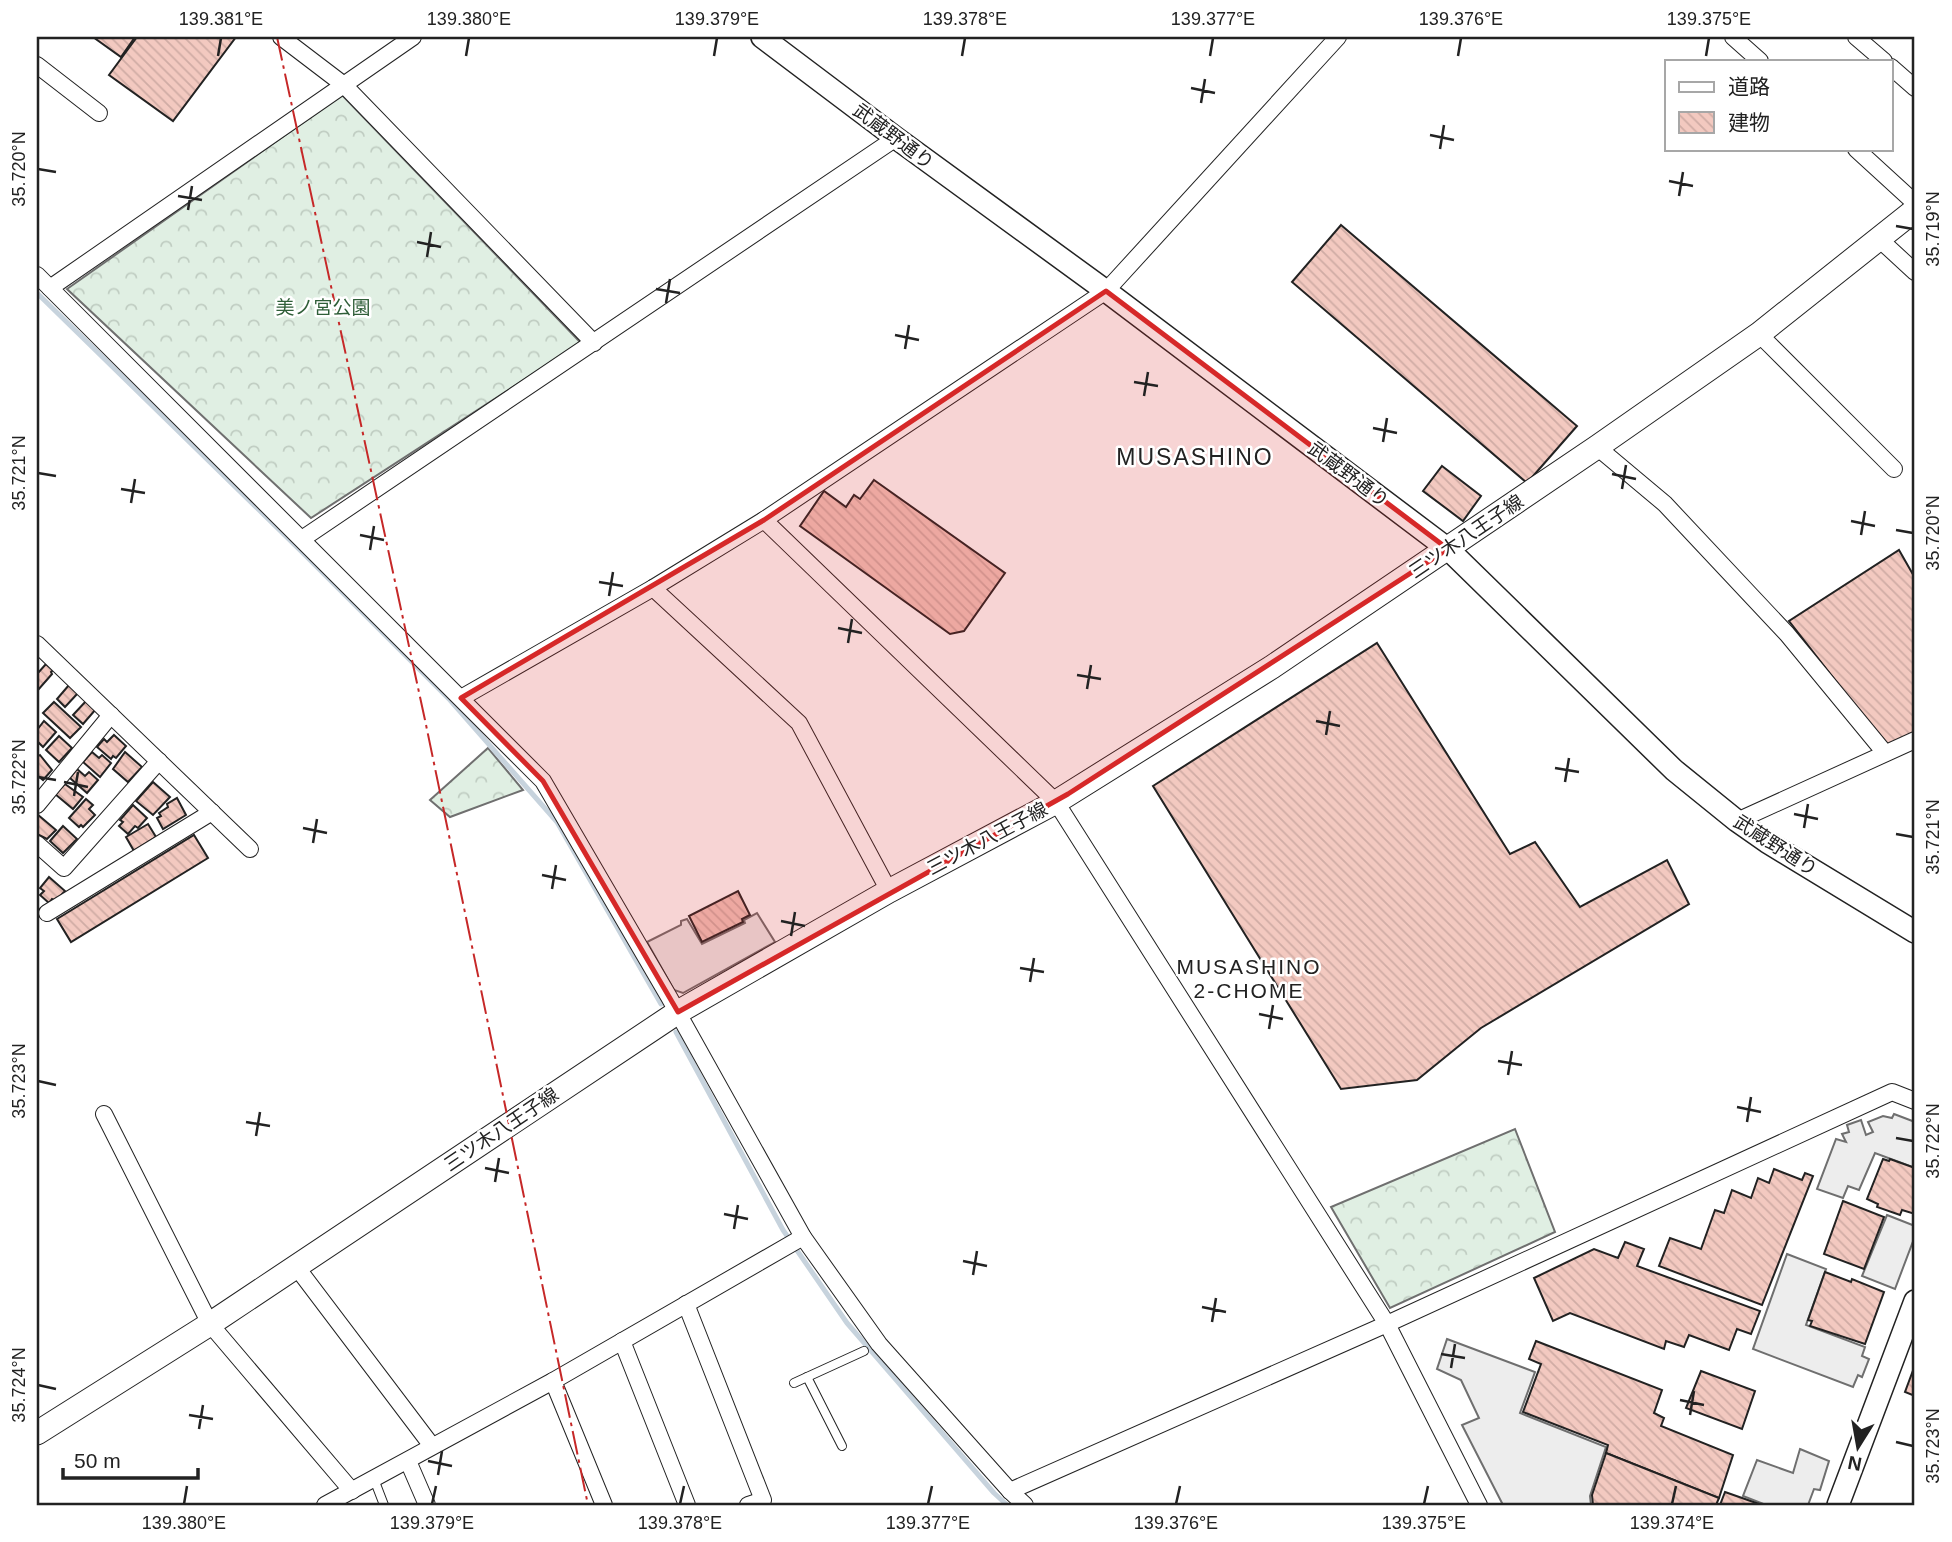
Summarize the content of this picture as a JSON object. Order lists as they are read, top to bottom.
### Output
{
  "streets": {
    "main road": ["三ツ木八王子線"],
    "street": ["武蔵野通り"]
  },
  "crossings": [
    ["武蔵野通り", "三ツ木八王子線"]
  ],
  "districts": ["MUSASHINO", "MUSASHINO 2-CHOME"],
  "parks": ["美ノ宮公園"],
  "legend": ["道路", "建物"],
  "scale_bar": "50 m",
  "north": "bottom",
  "coordinates": [
    "139.381°E",
    "139.380°E",
    "139.379°E",
    "139.378°E",
    "139.377°E",
    "139.376°E",
    "139.375°E",
    "35.720°N",
    "35.719°N",
    "35.721°N",
    "35.722°N",
    "35.723°N",
    "35.724°N",
    "139.374°E"
  ]
}
